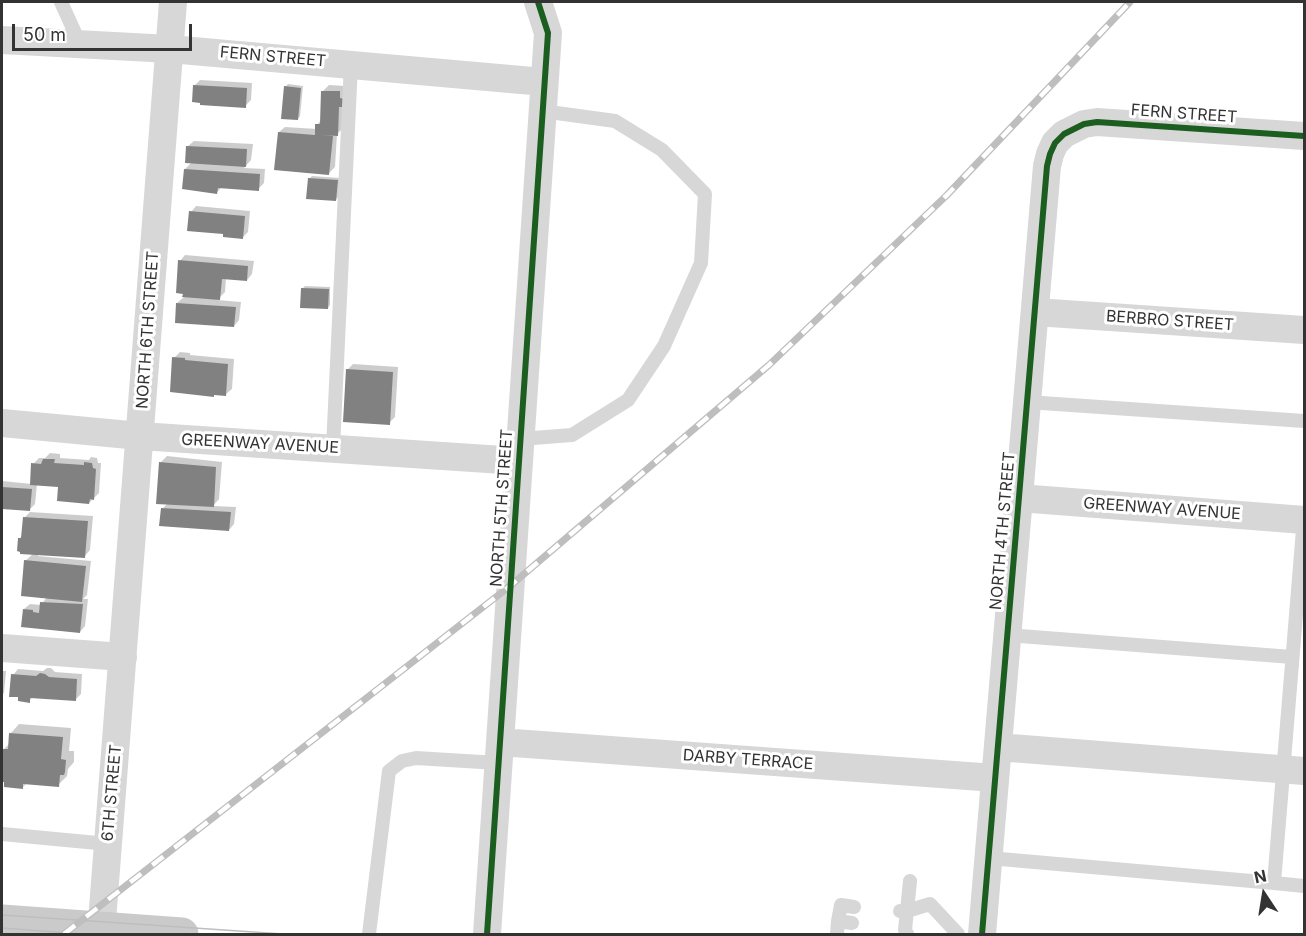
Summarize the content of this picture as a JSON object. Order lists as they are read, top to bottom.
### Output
{
  "streets": {
    "street": [
      "FERN STREET",
      "BERBRO STREET",
      "NORTH 6TH STREET",
      "GREENWAY AVENUE",
      "NORTH 5TH STREET",
      "NORTH 4TH STREET",
      "DARBY TERRACE",
      "6TH STREET"
    ]
  },
  "crossings": [
    ["FERN STREET", "NORTH 6TH STREET"],
    ["FERN STREET", "NORTH 5TH STREET"],
    ["FERN STREET", "NORTH 4TH STREET"],
    ["BERBRO STREET", "NORTH 4TH STREET"],
    ["NORTH 6TH STREET", "GREENWAY AVENUE"],
    ["NORTH 6TH STREET", "6TH STREET"],
    ["GREENWAY AVENUE", "NORTH 5TH STREET"],
    ["GREENWAY AVENUE", "NORTH 4TH STREET"],
    ["NORTH 5TH STREET", "DARBY TERRACE"],
    ["NORTH 4TH STREET", "DARBY TERRACE"]
  ],
  "scale_bar": "50 m",
  "north": "top"
}
